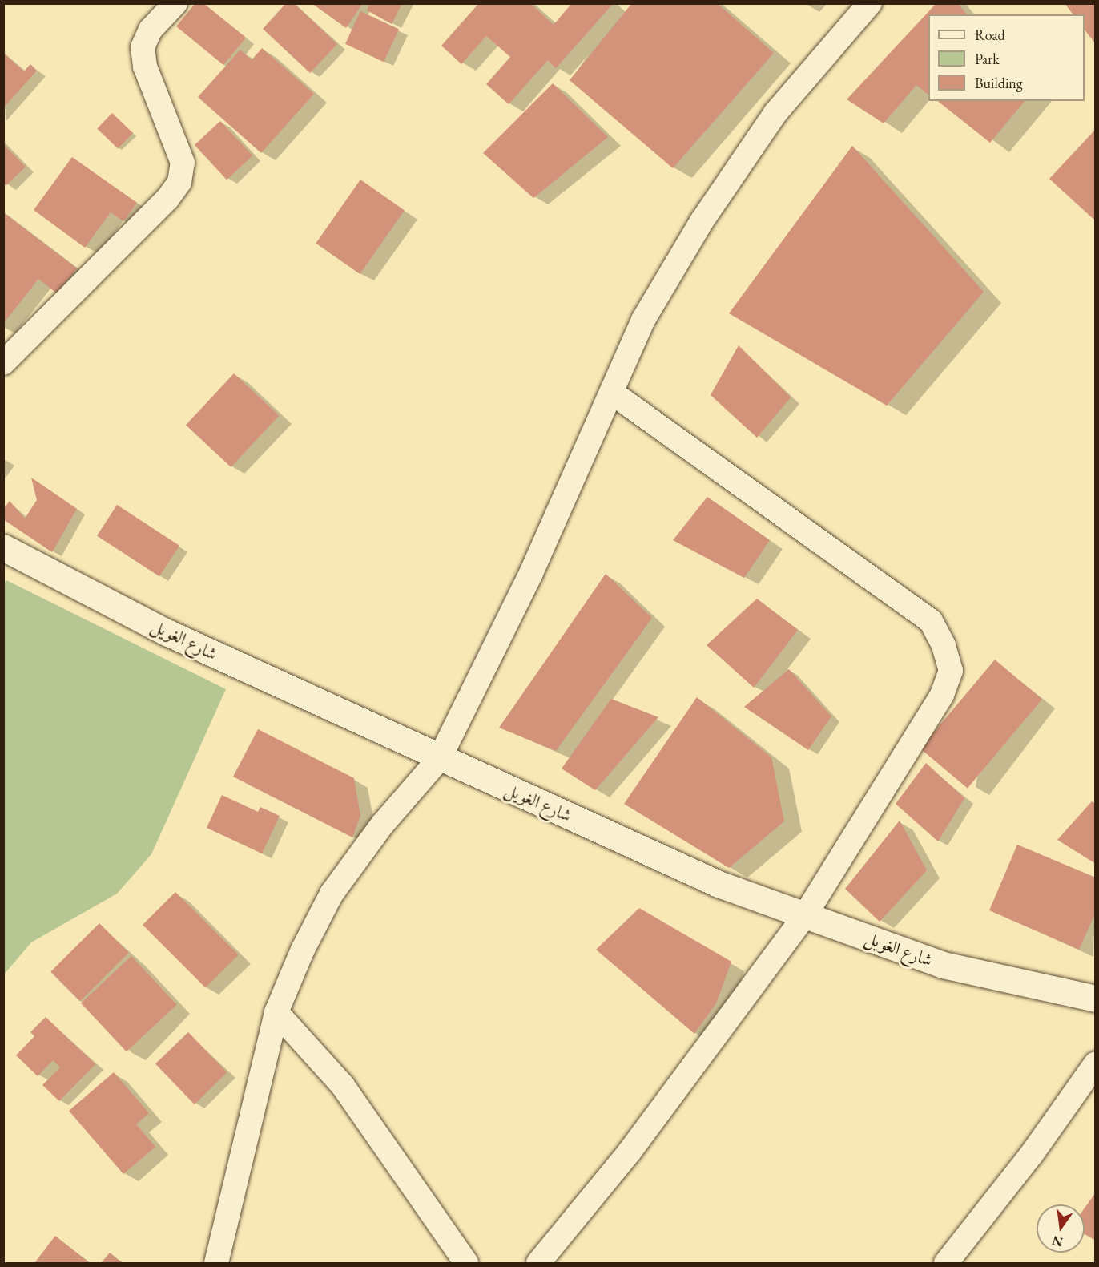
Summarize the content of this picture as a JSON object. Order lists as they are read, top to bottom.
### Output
{
  "streets": {
    "street": ["شارع الغويل"]
  },
  "legend": ["Road", "Park", "Building"],
  "north": "bottom"
}
